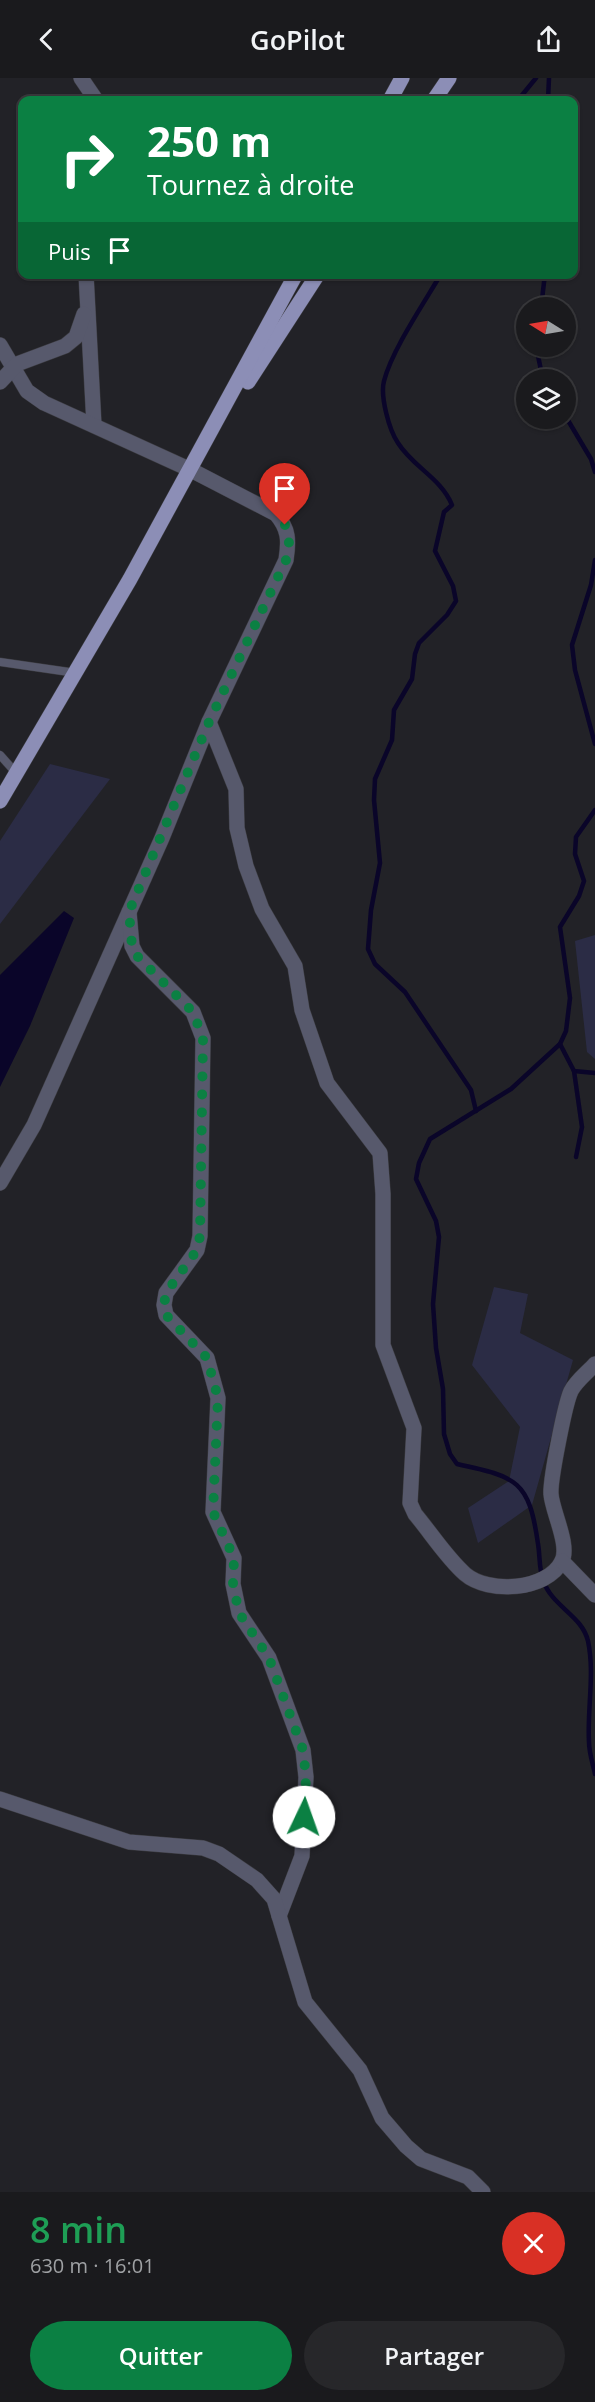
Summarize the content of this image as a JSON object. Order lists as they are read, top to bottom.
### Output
{
  "north": "left",
  "page": {
    "header": "GoPilot",
    "turn": ["250 m", "Tournez à droite"],
    "then": "Puis",
    "heading": ["8 min", "630 m · 16:01"],
    "buttons": ["Quitter", "Partager"]
  }
}
